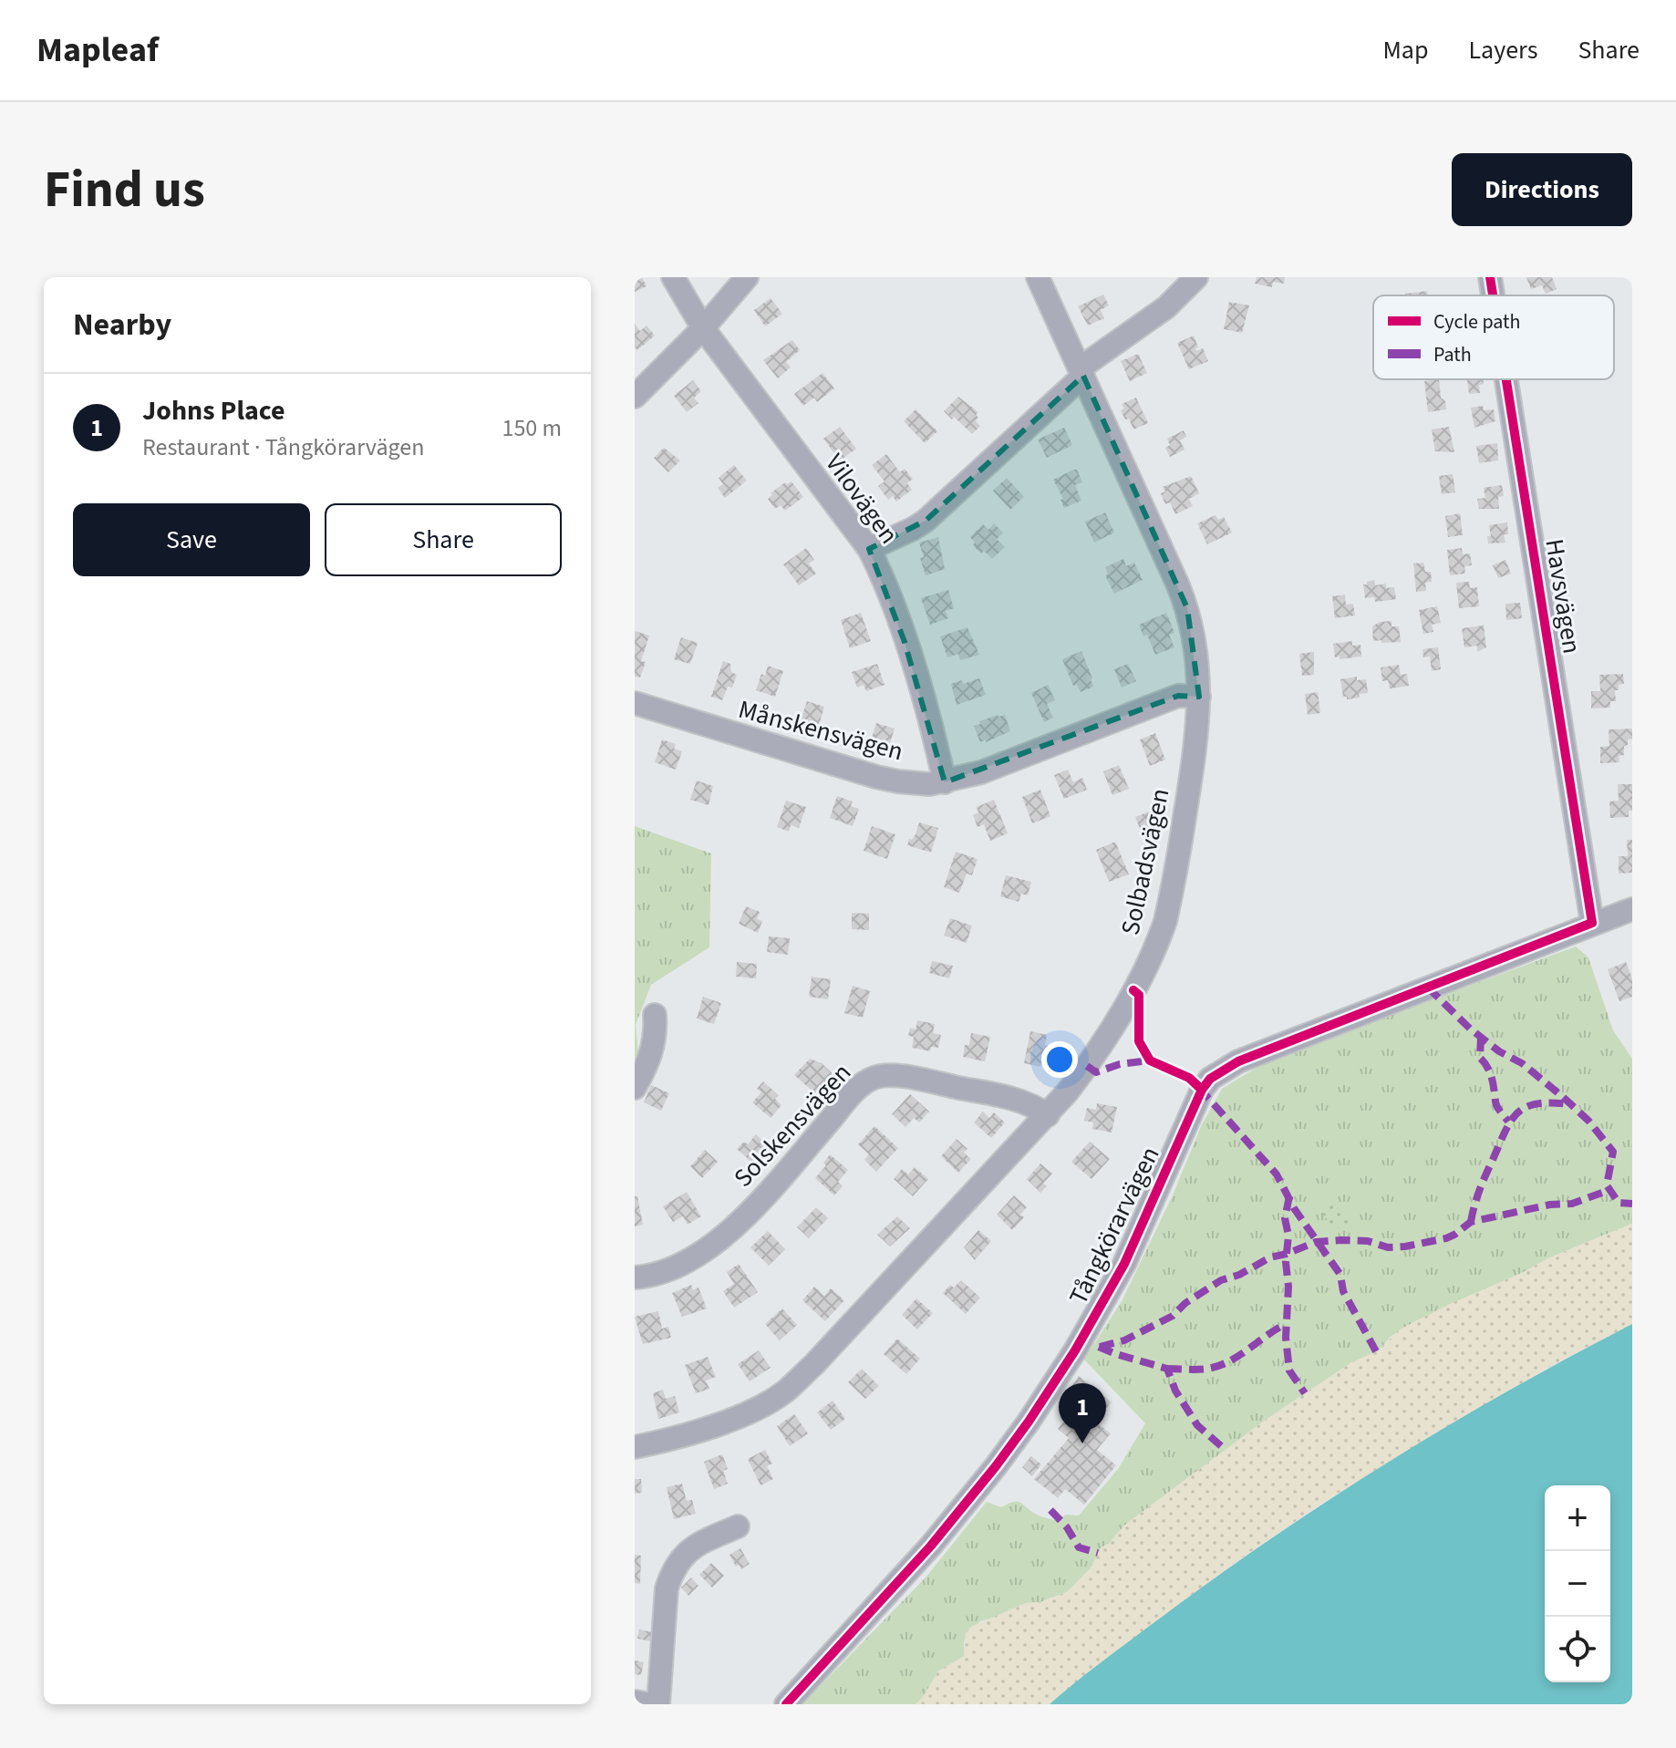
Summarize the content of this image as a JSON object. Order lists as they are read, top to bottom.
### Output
{
  "streets": {
    "street": [
      "Vilovägen",
      "Havsvägen",
      "Månskensvägen",
      "Solbadsvägen",
      "Solskensvägen",
      "Tångkörarvägen"
    ]
  },
  "crossings": [
    ["Vilovägen", "Månskensvägen"],
    ["Havsvägen", "Tångkörarvägen"],
    ["Månskensvägen", "Solbadsvägen"],
    ["Solbadsvägen", "Solskensvägen"]
  ],
  "legend": ["Cycle path", "Path"],
  "page": {
    "header": "Mapleaf",
    "nav": ["Map", "Layers", "Share"],
    "buttons": [
      "Directions",
      ["Save", "Share"]
    ],
    "title": "Find us",
    "heading": "Nearby",
    "list": [
      {
        "mark": "1",
        "name": "Johns Place",
        "note": "Restaurant · Tångkörarvägen",
        "value": "150 m"
      }
    ],
    "pins": "1",
    "map_buttons": ["+", "−"]
  }
}
